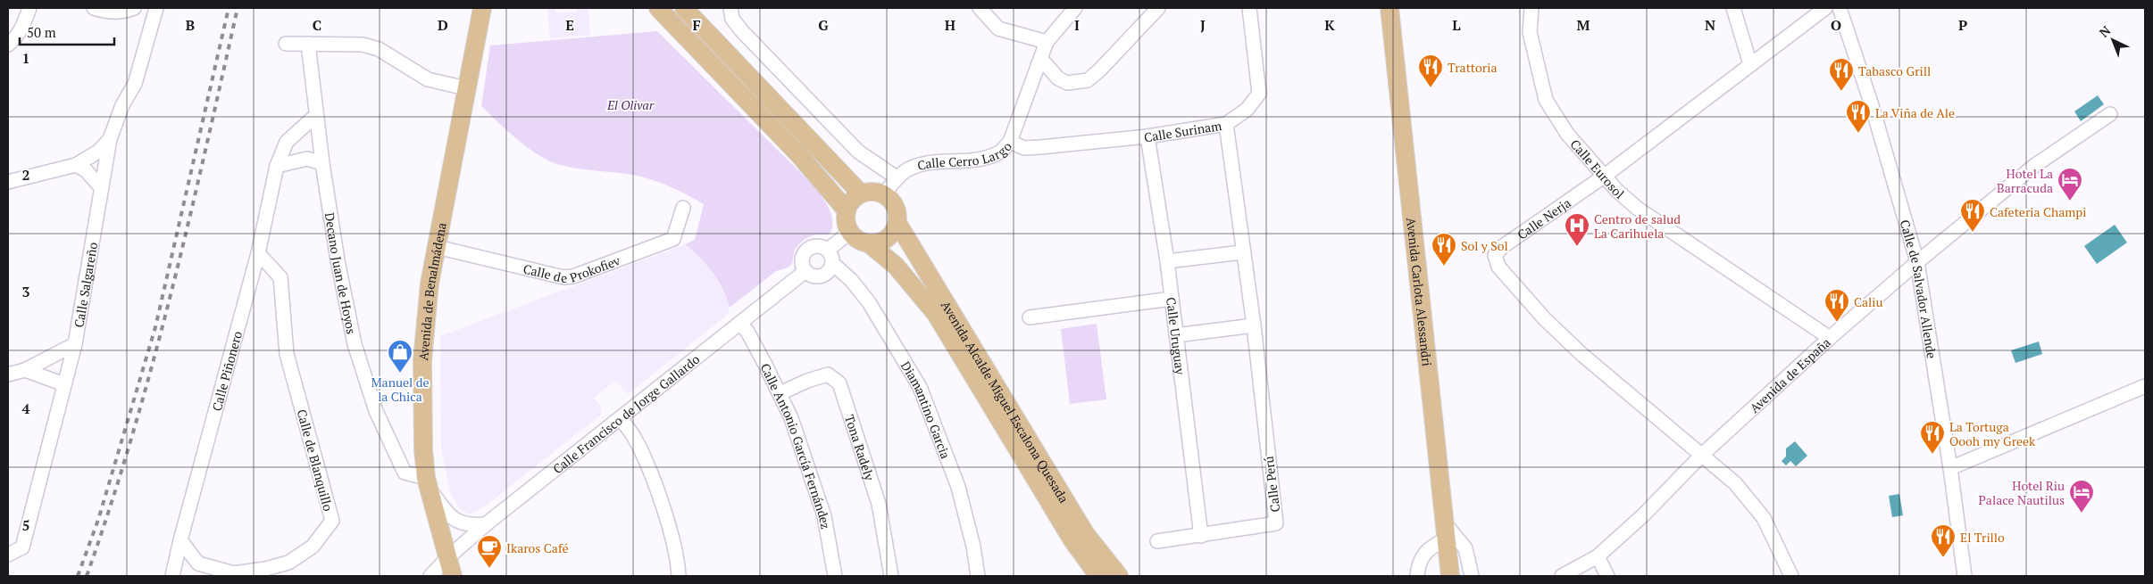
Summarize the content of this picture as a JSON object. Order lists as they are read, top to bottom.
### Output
{
  "streets": {
    "main road": ["Avenida de Benalmádena", "Avenida Carlota Alessandri", "Avenida Alcalde Miguel Escalona Quesada"],
    "street": [
      "Calle Surinam",
      "Calle Cerro Largo",
      "Calle Eurosol",
      "Calle Nerja",
      "Calle de Prokofiev",
      "Decano Juan de Hoyos",
      "Calle Salgareño",
      "Calle de Salvador Allende",
      "Calle Uruguay",
      "Calle Piñonero",
      "Avenida de España",
      "Diamantino Garcia",
      "Calle Francisco de Jorge Gallardo",
      "Calle Antonio García Fernández",
      "Tona Radely",
      "Calle de Blanquillo",
      "Calle Perú"
    ]
  },
  "crossings": [
    ["Calle Surinam", "Calle Cerro Largo"],
    ["Calle Surinam", "Calle Uruguay"],
    ["Calle Surinam", "Calle Perú"],
    ["Calle Cerro Largo", "Avenida Alcalde Miguel Escalona Quesada"],
    ["Calle Eurosol", "Calle Nerja"],
    ["Calle Eurosol", "Avenida de España"],
    ["Calle Nerja", "Avenida de España"],
    ["Calle de Prokofiev", "Avenida de Benalmádena"],
    ["Decano Juan de Hoyos", "Avenida de Benalmádena"],
    ["Decano Juan de Hoyos", "Calle Piñonero"],
    ["Calle de Salvador Allende", "Avenida de España"],
    ["Avenida de Benalmádena", "Calle Francisco de Jorge Gallardo"],
    ["Calle Uruguay", "Calle Perú"],
    ["Calle Piñonero", "Calle de Blanquillo"],
    ["Diamantino Garcia", "Calle Francisco de Jorge Gallardo"],
    ["Calle Francisco de Jorge Gallardo", "Calle Antonio García Fernández"],
    ["Calle Antonio García Fernández", "Tona Radely"]
  ],
  "parks": ["El Olivar"],
  "places": {
    "restaurant": [
      "Trattoria",
      "Tabasco Grill",
      "La Viña de Ale",
      "Cafeteria Champi",
      "Sol y Sol",
      "Caliu",
      "La Tortuga Oooh my Greek",
      "El Trillo"
    ],
    "hotel": ["Hotel La Barracuda", "Hotel Riu Palace Nautilus"],
    "hospital": ["Centro de salud La Carihuela"],
    "shop": ["Manuel de la Chica"],
    "cafe": ["Ikaros Café"]
  },
  "scale_bar": "50 m",
  "north": "top left",
  "grid": {
    "columns": [
      "B",
      "C",
      "D",
      "E",
      "F",
      "G",
      "H",
      "I",
      "J",
      "K",
      "L",
      "M",
      "N",
      "O",
      "P"
    ],
    "rows": [
      "1",
      "2",
      "3",
      "4",
      "5"
    ]
  }
}
